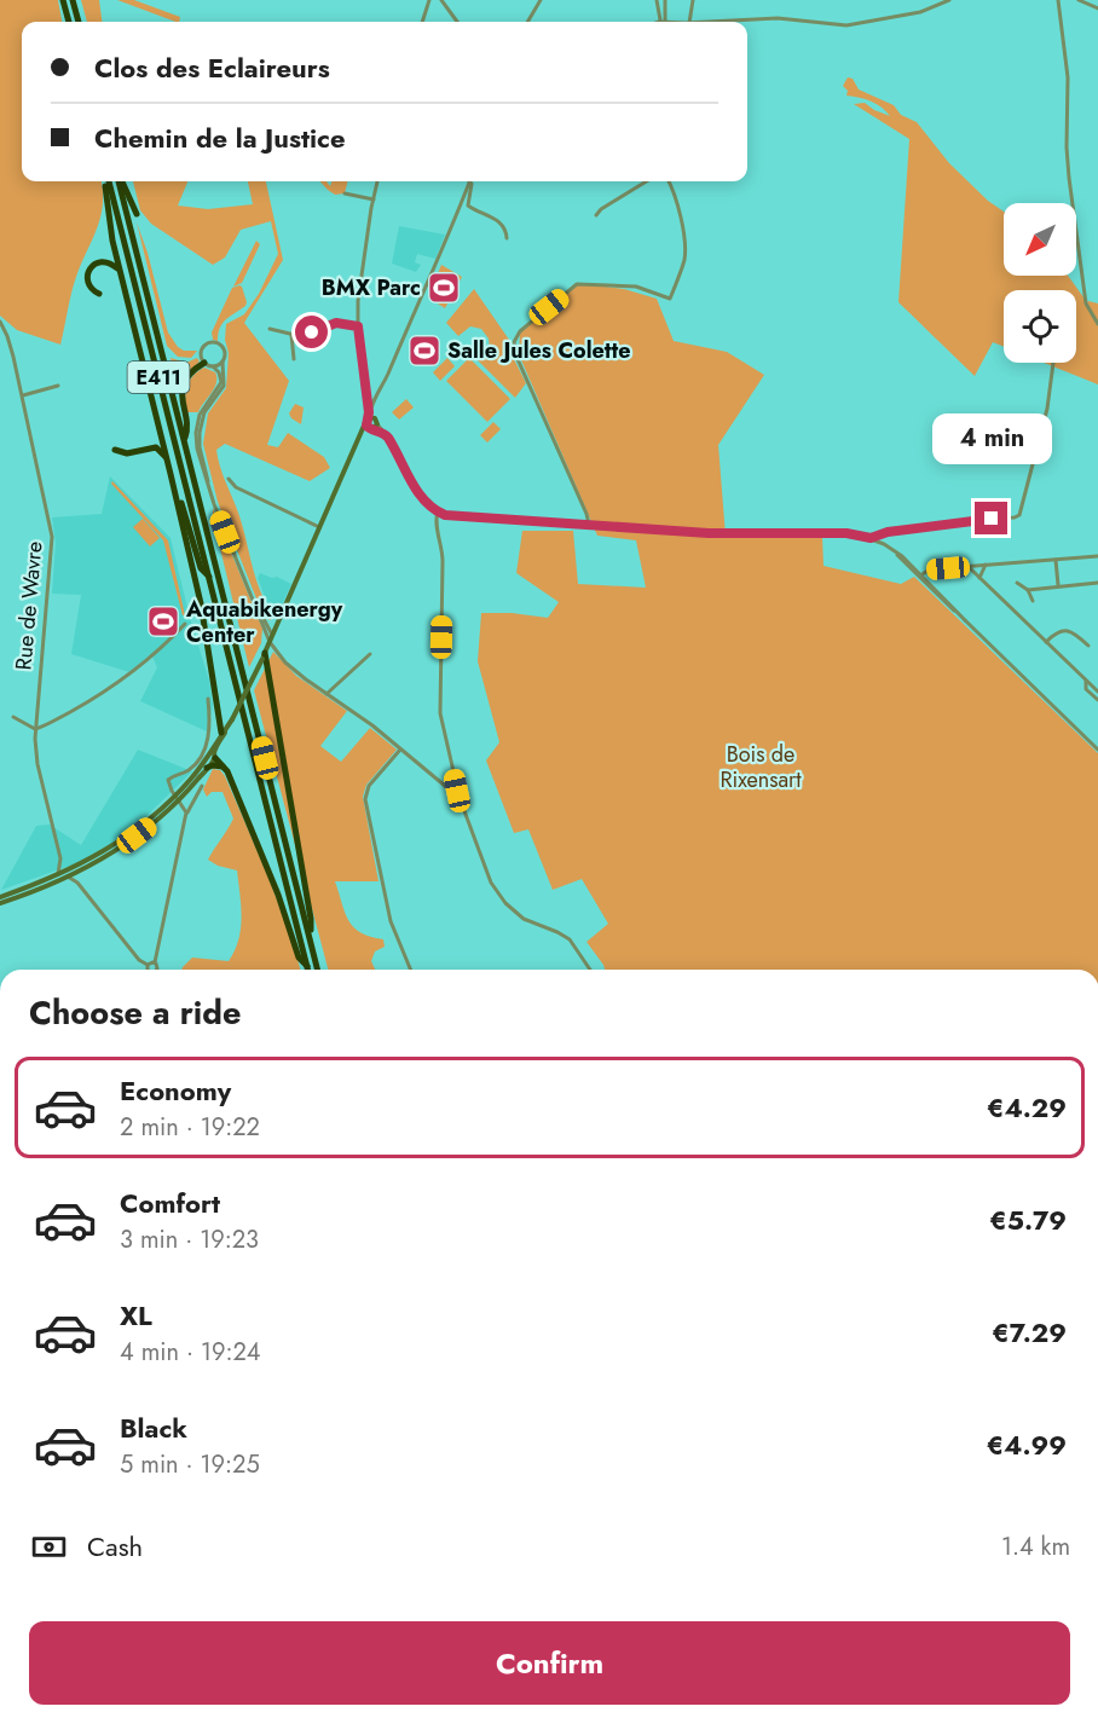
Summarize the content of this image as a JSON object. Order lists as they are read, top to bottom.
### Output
{
  "streets": {
    "highway": ["E411"],
    "street": ["Rue de Wavre"]
  },
  "parks": ["Bois de Rixensart"],
  "places": {
    "sports": ["BMX Parc", "Salle Jules Colette", "Aquabikenergy Center"]
  },
  "north": "bottom left",
  "page": {
    "banner": ["Clos des Eclaireurs", "Chemin de la Justice"],
    "bubble": "4 min",
    "heading": "Choose a ride",
    "list": [
      {
        "name": "Economy",
        "note": "2 min · 19:22",
        "value": "€4.29"
      },
      {
        "name": "Comfort",
        "note": "3 min · 19:23",
        "value": "€5.79"
      },
      {
        "name": "XL",
        "note": "4 min · 19:24",
        "value": "€7.29"
      },
      {
        "name": "Black",
        "note": "5 min · 19:25",
        "value": "€4.99"
      }
    ],
    "pay": ["Cash", "1.4 km"],
    "buttons": "Confirm"
  }
}
